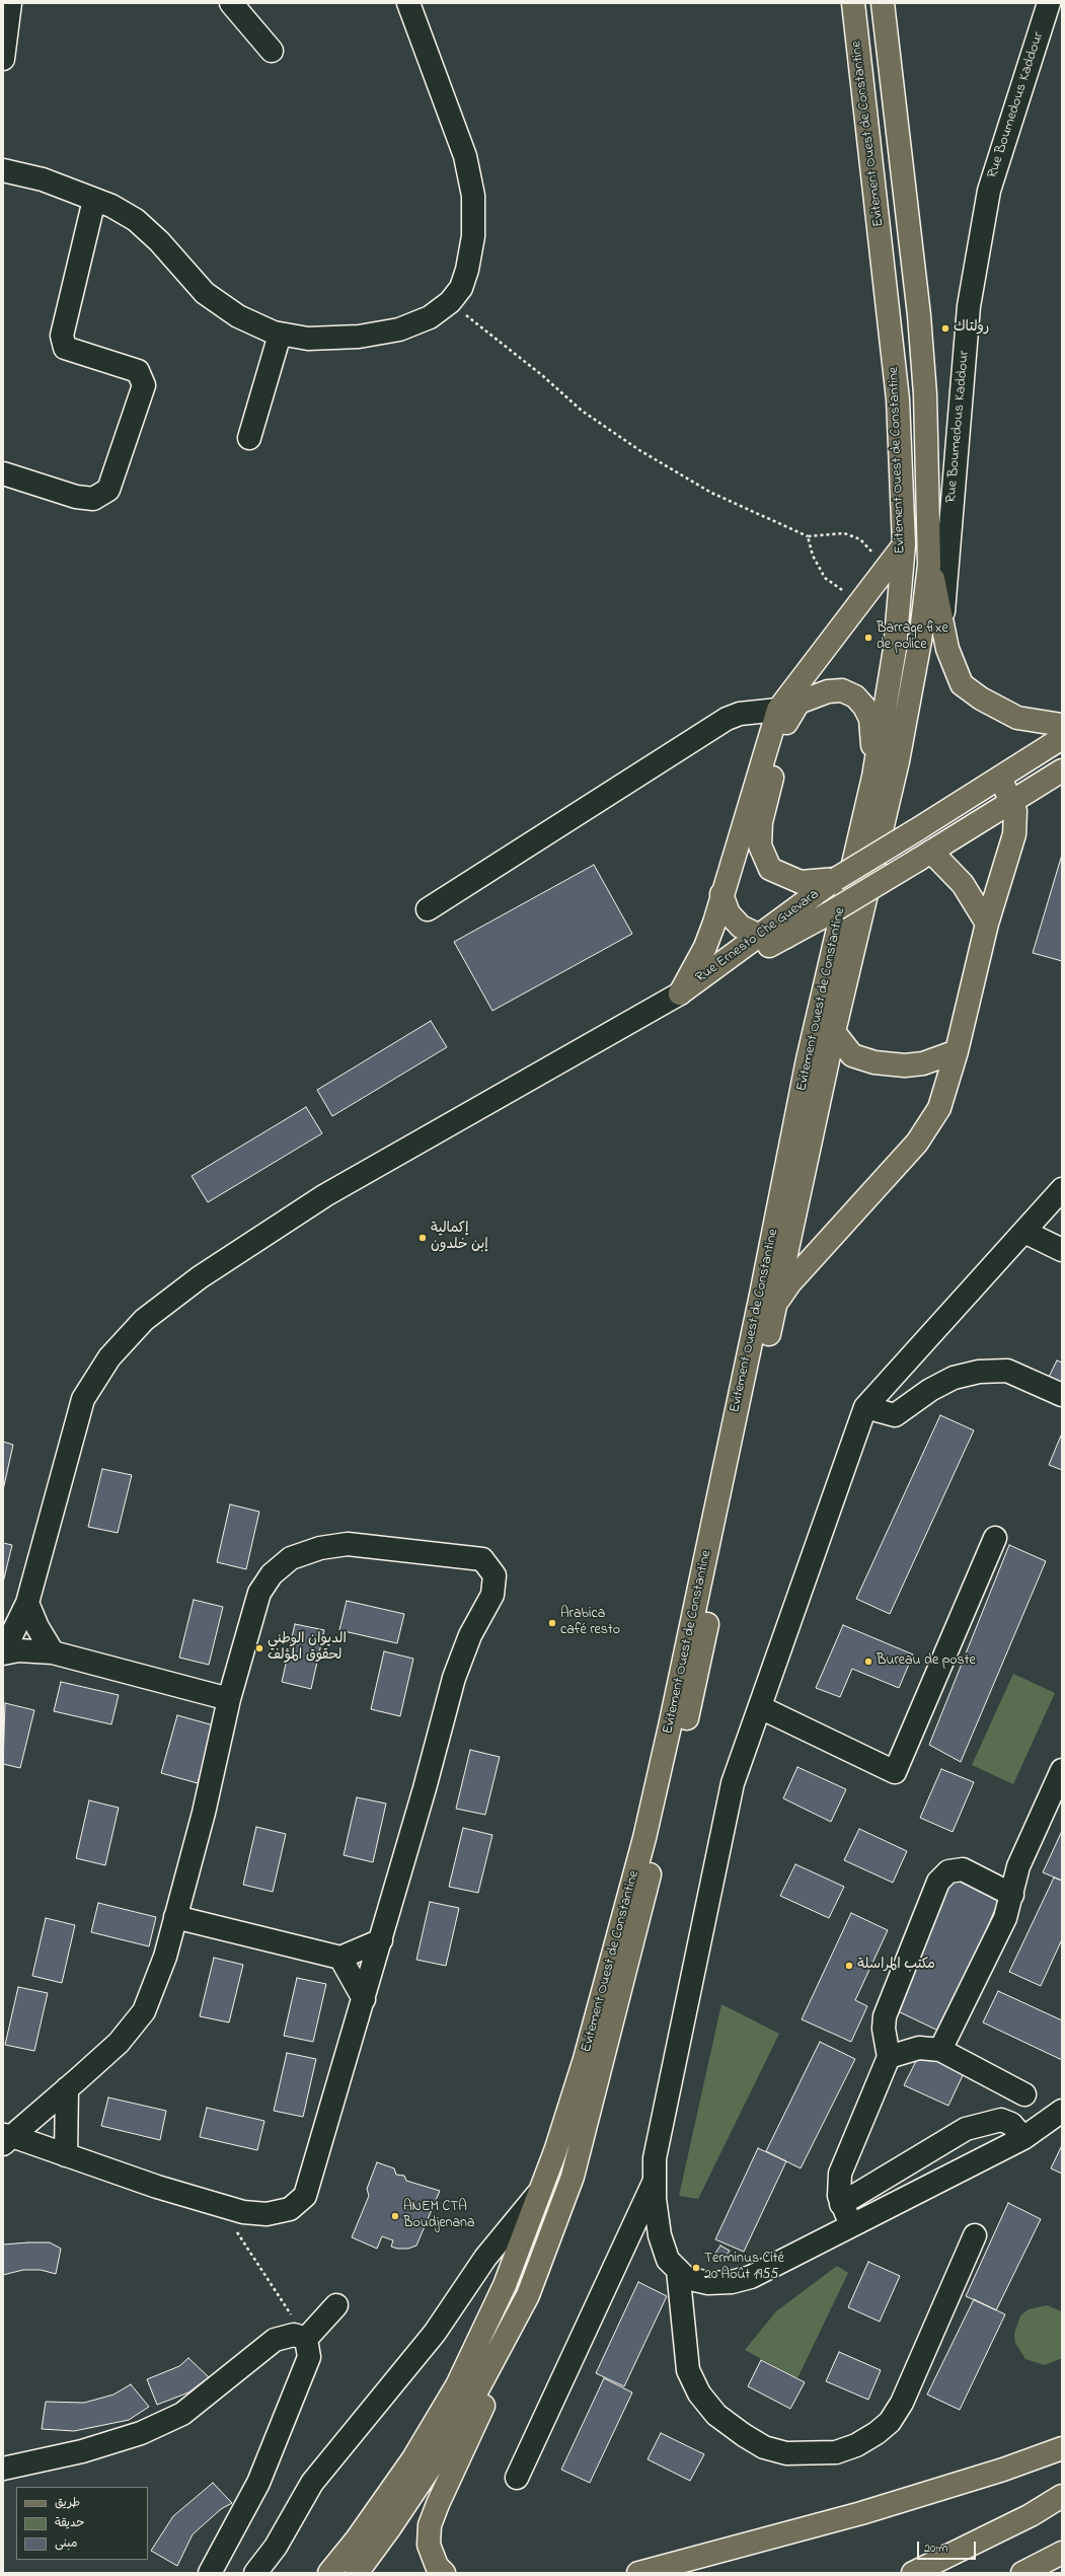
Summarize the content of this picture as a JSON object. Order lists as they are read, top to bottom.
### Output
{
  "streets": {
    "main road": ["Evitement Ouest de Constantine", "Rue Ernesto Che Guevara"],
    "street": ["Rue Boumedous Kaddour"]
  },
  "places": [
    "رولتاك",
    "Barrage fixe de police",
    "إكمالية إبن خلدون",
    "Arabica café resto",
    "الديوان الوطني لحقوق المؤلف",
    "Bureau de poste",
    "مكتب المراسلة",
    "ANEM CTA Boudjenana",
    "Terminus Cité 20 Août 1955"
  ],
  "legend": ["طريق", "حديقة", "مبنى"],
  "scale_bar": "20 m"
}
